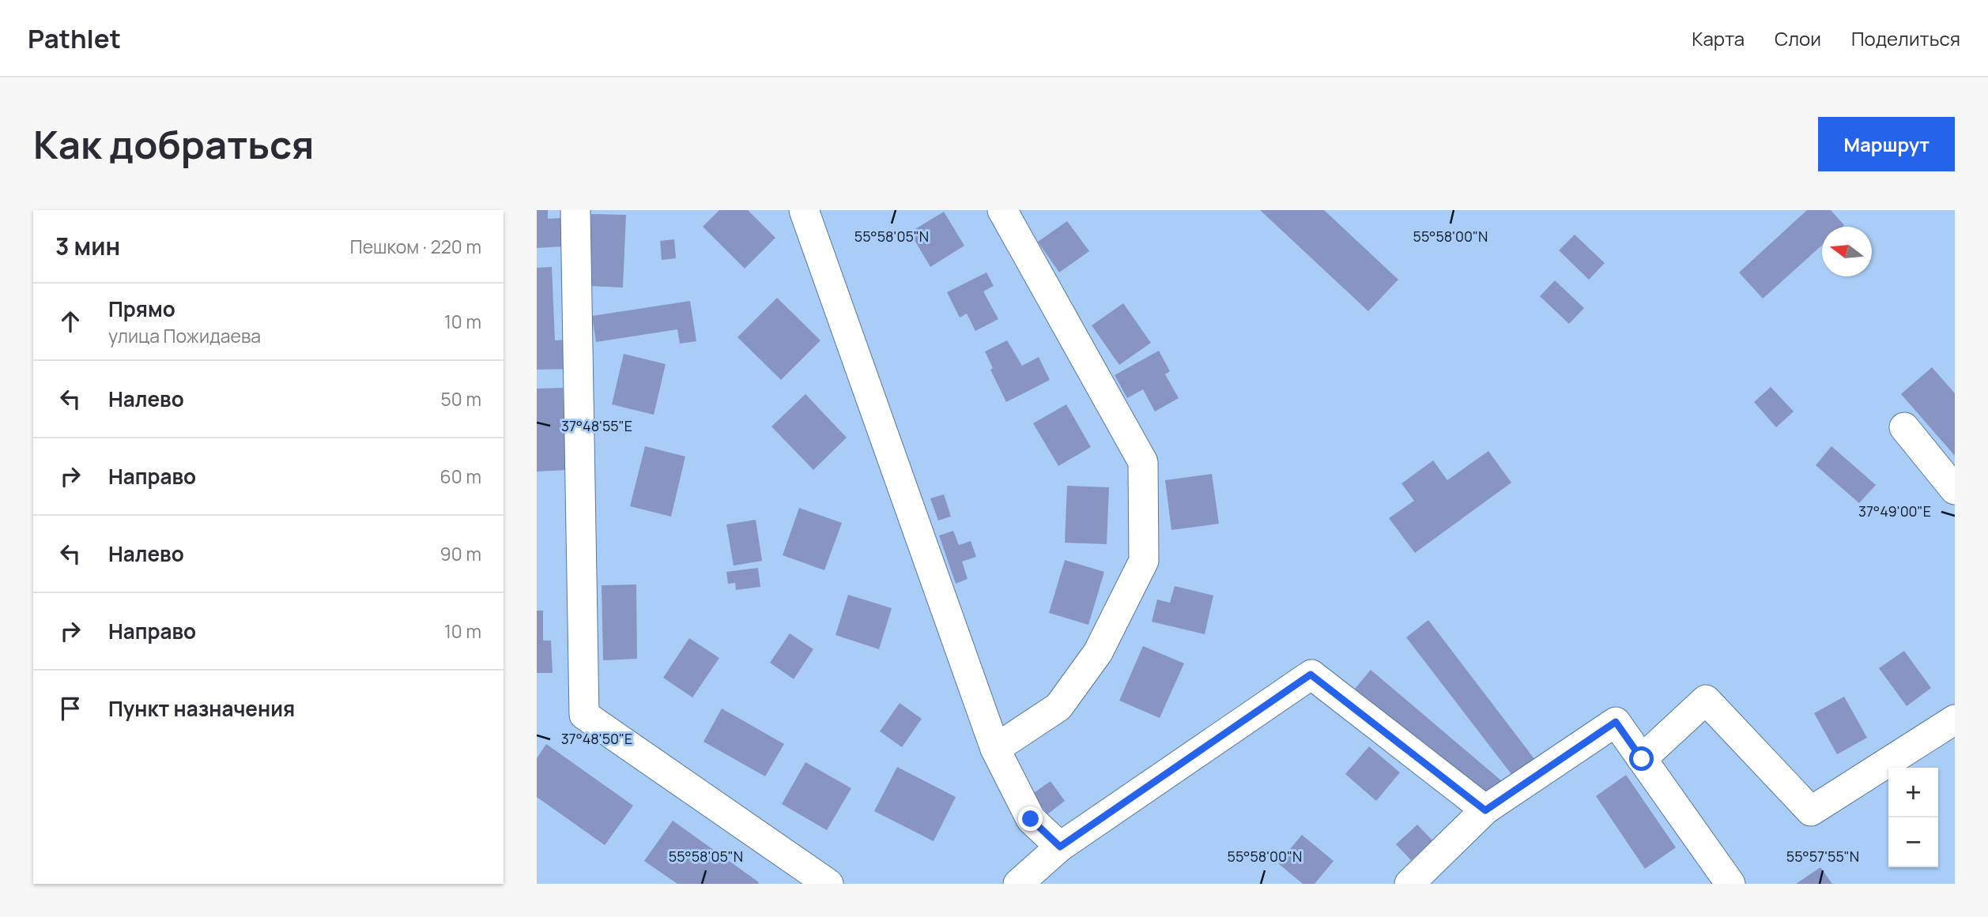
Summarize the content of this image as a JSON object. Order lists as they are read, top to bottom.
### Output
{
  "north": "left",
  "page": {
    "header": "Pathlet",
    "nav": ["Карта", "Слои", "Поделиться"],
    "buttons": "Маршрут",
    "title": "Как добраться",
    "heading": ["3 мин", "Пешком · 220 m"],
    "list": [
      ["Прямо", "улица Пожидаева", "10 m"],
      ["Налево", "50 m"],
      ["Направо", "60 m"],
      ["Налево", "90 m"],
      ["Направо", "10 m"],
      "Пункт назначения"
    ],
    "map_buttons": ["+", "−"]
  },
  "coordinates": [
    "55°58'05\"N",
    "55°58'00\"N",
    "37°48'55\"E",
    "37°49'00\"E",
    "37°48'50\"E",
    "55°57'55\"N"
  ]
}
